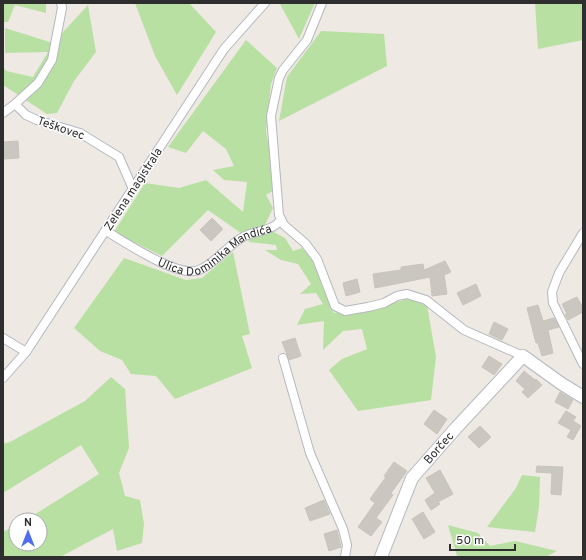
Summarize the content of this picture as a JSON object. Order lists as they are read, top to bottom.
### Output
{
  "streets": {
    "street": [
      "Teškovec",
      "Zelena magistrala",
      "Ulica Dominika Mandića",
      "Borčec"
    ]
  },
  "crossings": [
    ["Teškovec", "Zelena magistrala"],
    ["Zelena magistrala", "Ulica Dominika Mandića"],
    ["Ulica Dominika Mandića", "Borčec"]
  ],
  "scale_bar": "50 m",
  "north": "top"
}
